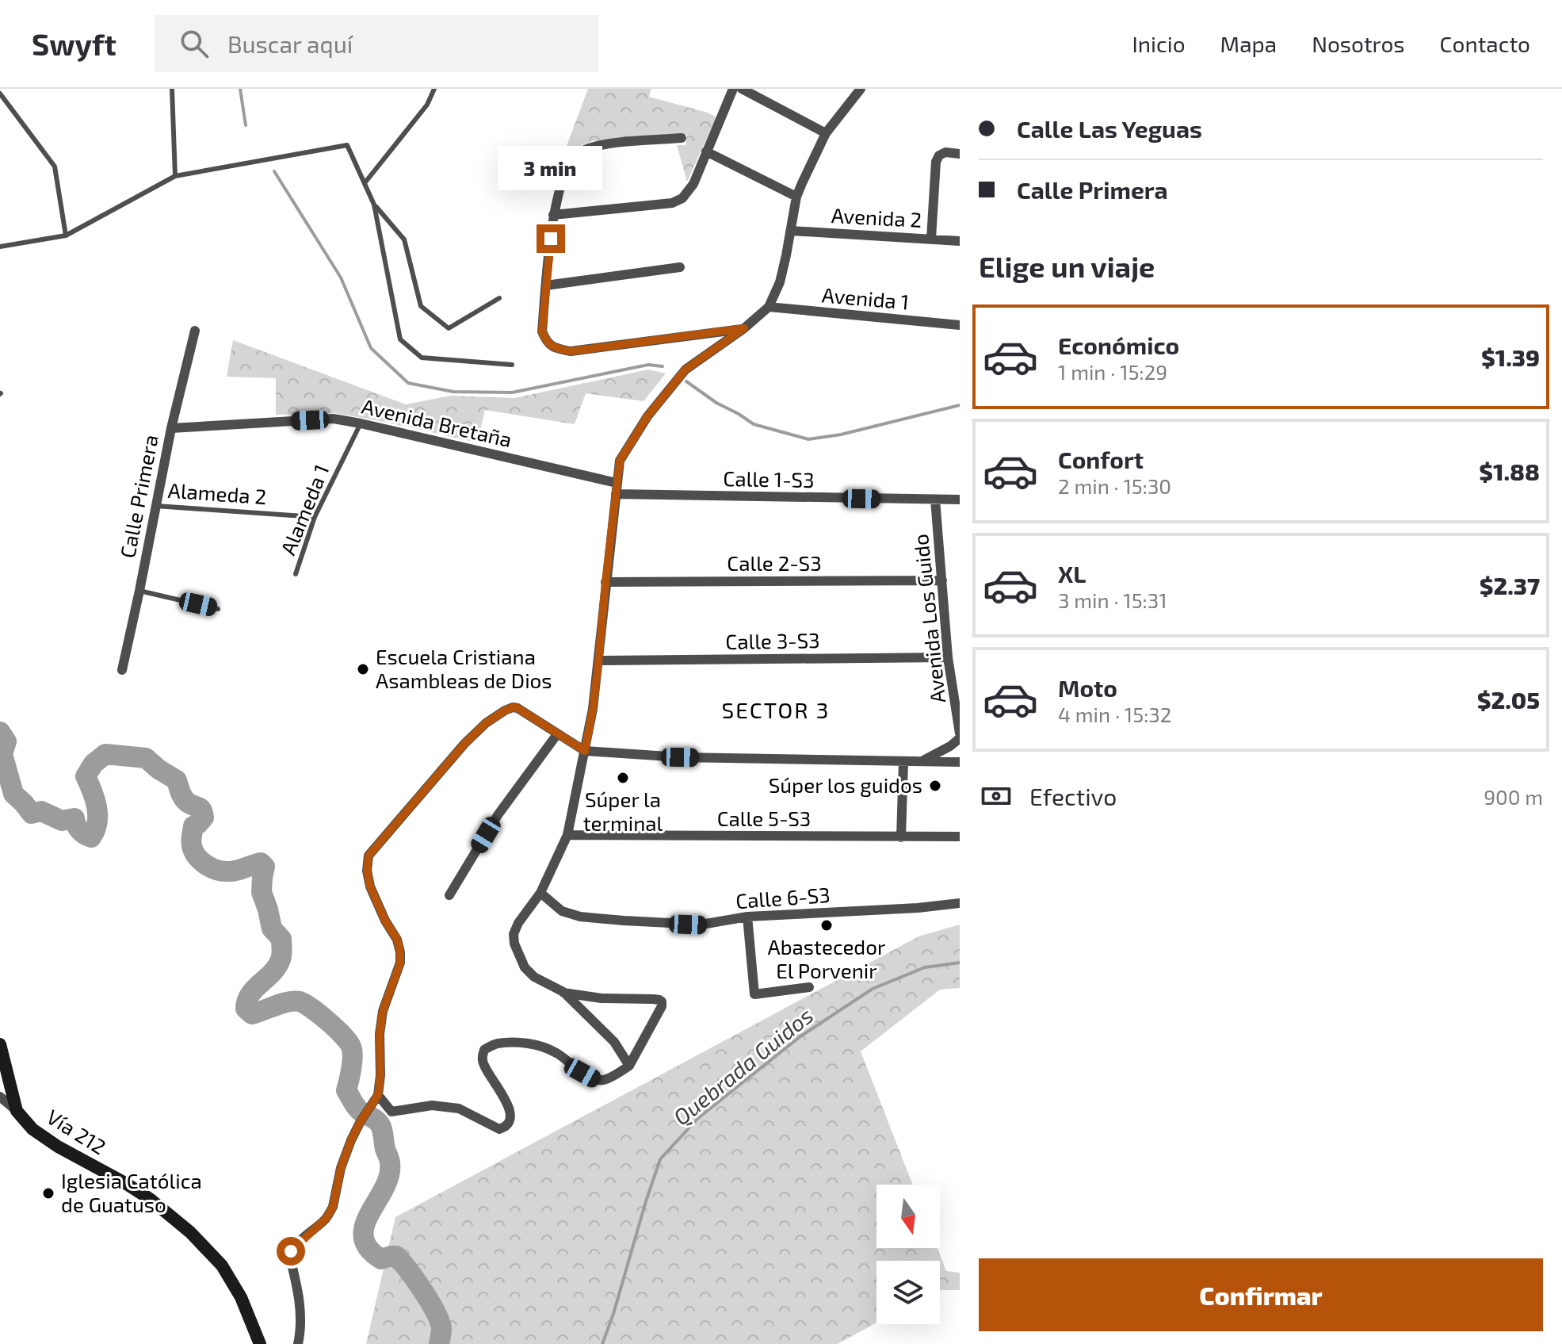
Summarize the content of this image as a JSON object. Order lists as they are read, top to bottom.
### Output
{
  "streets": {
    "main road": ["Vía 212"],
    "street": [
      "Avenida 2",
      "Avenida 1",
      "Avenida Bretaña",
      "Calle 1-S3",
      "Calle Primera",
      "Calle 2-S3",
      "Avenida Los Guido",
      "Calle 3-S3",
      "Calle 5-S3",
      "Calle 6-S3"
    ],
    "lane": ["Alameda 2", "Alameda 1"]
  },
  "crossings": [
    ["Avenida Bretaña", "Calle Primera"],
    ["Avenida Bretaña", "Alameda 1"],
    ["Calle 1-S3", "Avenida Los Guido"],
    ["Alameda 2", "Calle Primera"],
    ["Alameda 2", "Alameda 1"],
    ["Calle 2-S3", "Avenida Los Guido"],
    ["Avenida Los Guido", "Calle 3-S3"]
  ],
  "districts": ["SECTOR 3"],
  "water": ["Quebrada Guidos"],
  "places": [
    "Escuela Cristiana Asambleas de Dios",
    "Súper la terminal",
    "Súper los guidos",
    "Abastecedor El Porvenir",
    "Iglesia Católica de Guatuso"
  ],
  "north": "bottom",
  "page": {
    "header": "Swyft",
    "search": "Buscar aquí",
    "nav": [
      "Inicio",
      "Mapa",
      "Nosotros",
      "Contacto"
    ],
    "banner": ["Calle Las Yeguas", "Calle Primera"],
    "bubble": "3 min",
    "heading": "Elige un viaje",
    "list": [
      {
        "name": "Económico",
        "note": "1 min · 15:29",
        "value": "$1.39"
      },
      {
        "name": "Confort",
        "note": "2 min · 15:30",
        "value": "$1.88"
      },
      {
        "name": "XL",
        "note": "3 min · 15:31",
        "value": "$2.37"
      },
      {
        "name": "Moto",
        "note": "4 min · 15:32",
        "value": "$2.05"
      }
    ],
    "pay": ["Efectivo", "900 m"],
    "buttons": "Confirmar"
  }
}
